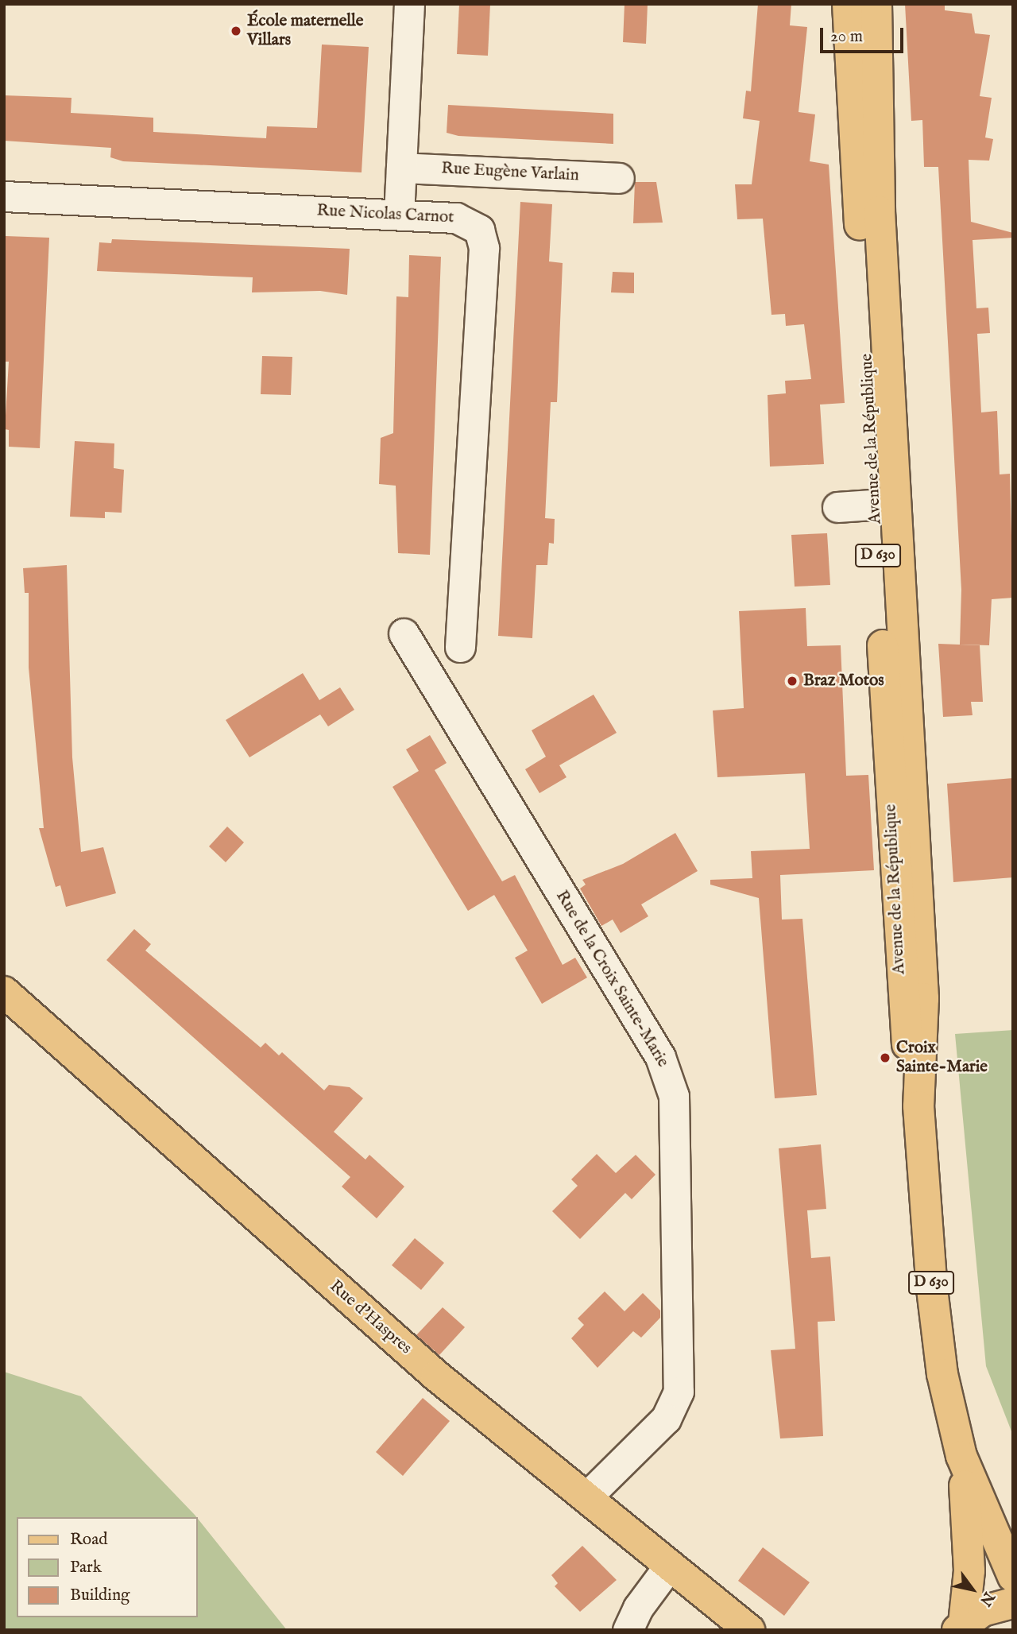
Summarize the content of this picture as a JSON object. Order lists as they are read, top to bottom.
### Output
{
  "streets": {
    "main road": ["Avenue de la République", "D 630", "Rue d'Haspres"],
    "street": ["Rue Eugène Varlain", "Rue Nicolas Carnot", "Rue de la Croix Sainte-Marie"]
  },
  "crossings": [
    ["Rue de la Croix Sainte-Marie", "Rue d'Haspres"]
  ],
  "places": ["École maternelle Villars", "Braz Motos", "Croix Sainte-Marie"],
  "legend": ["Road", "Park", "Building"],
  "scale_bar": "20 m",
  "north": "bottom right"
}
